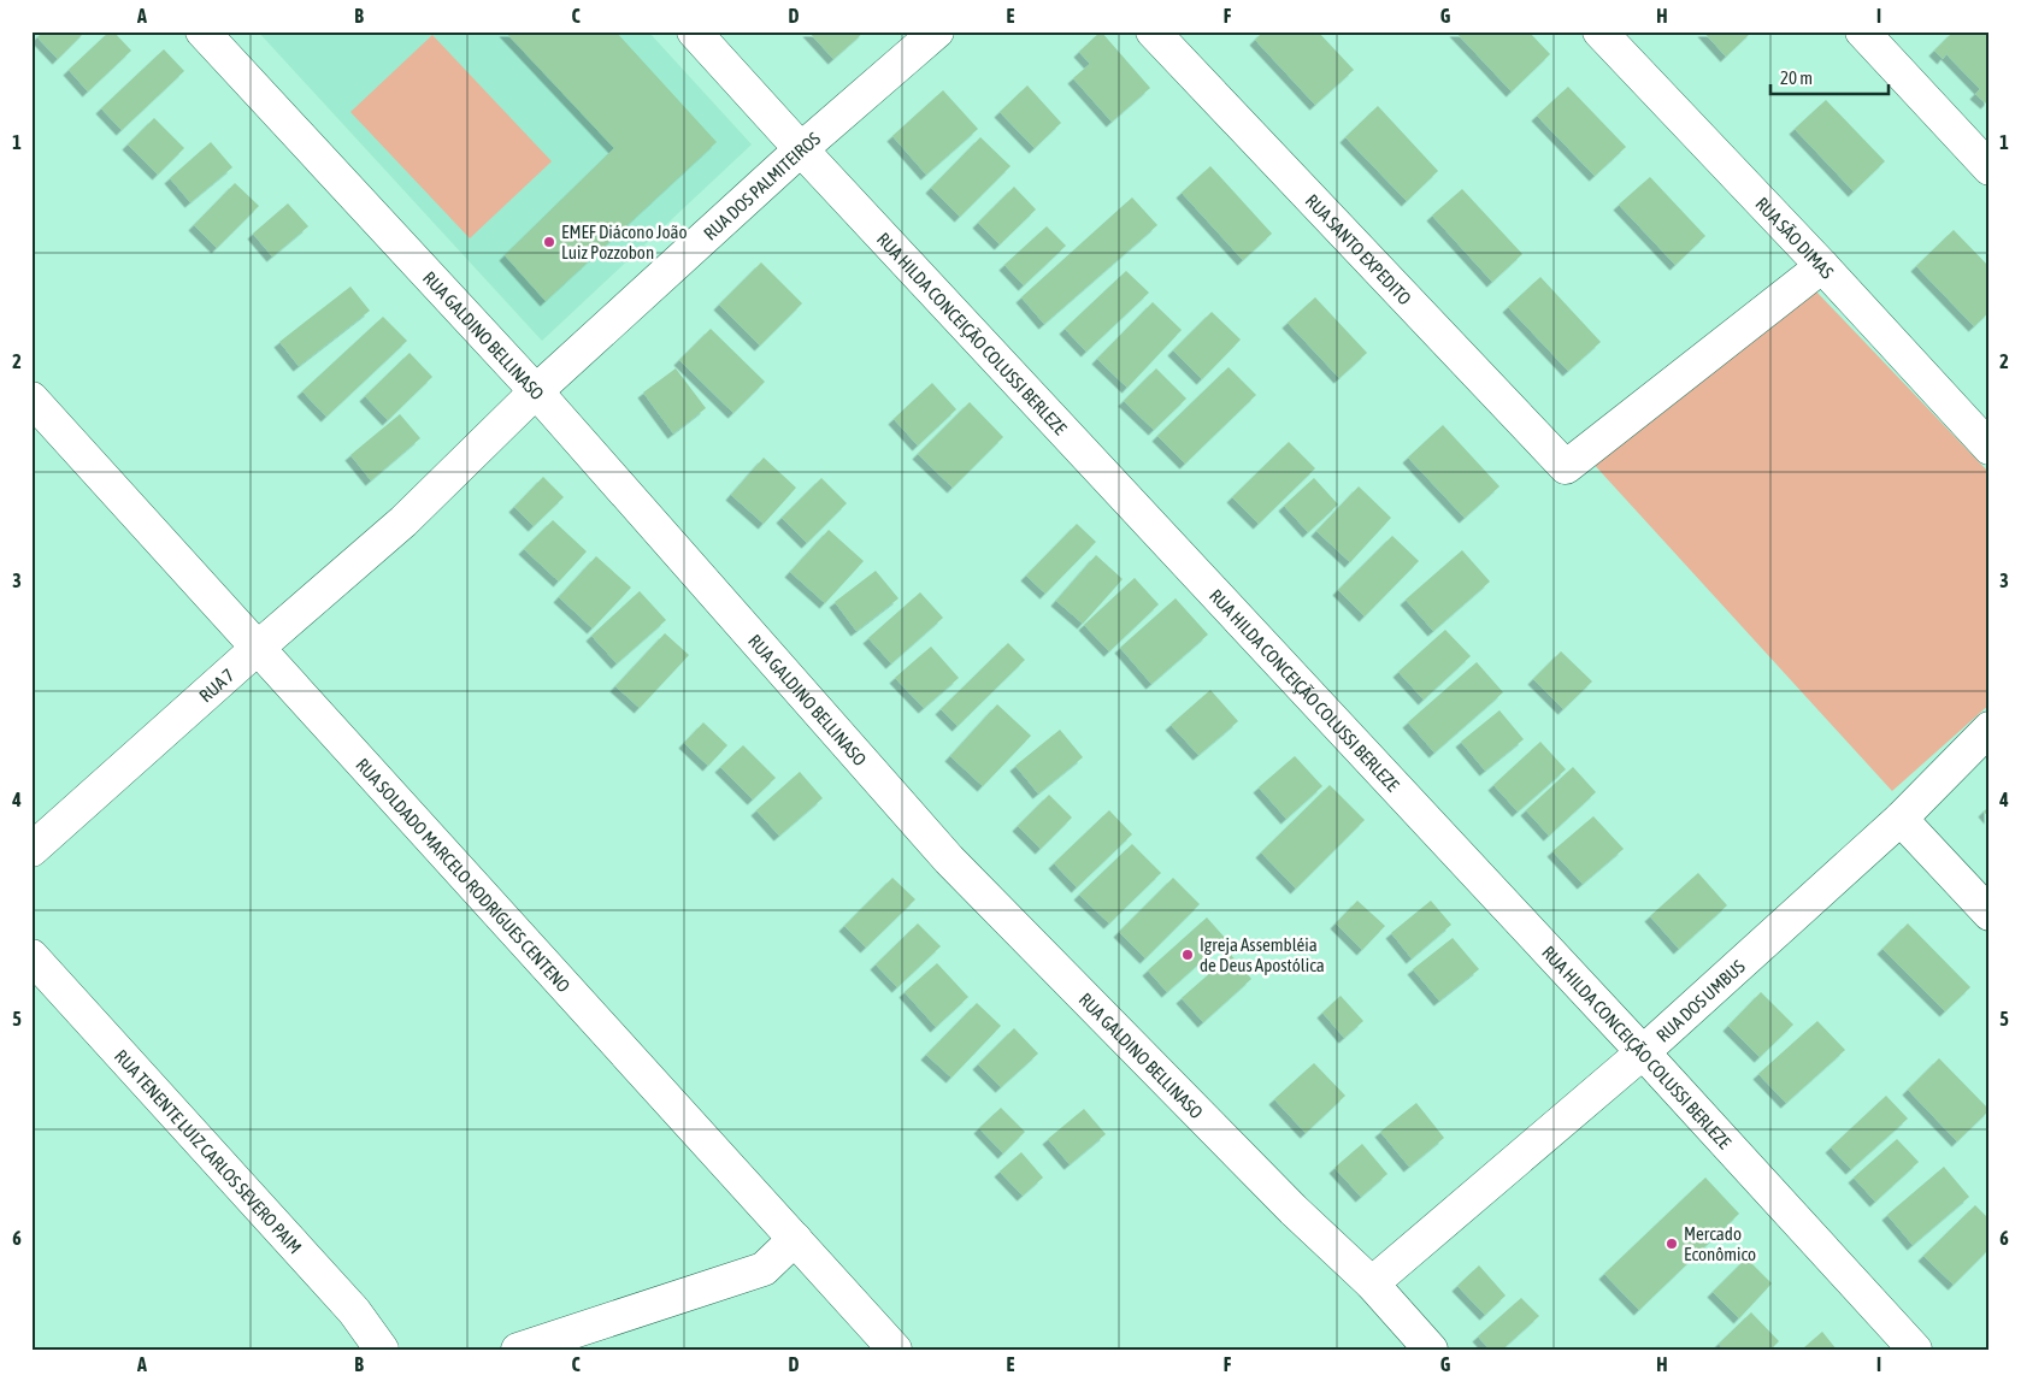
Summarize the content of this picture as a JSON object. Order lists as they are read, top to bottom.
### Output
{
  "streets": {
    "street": [
      "RUA DOS PALMITEIROS",
      "RUA SÃO DIMAS",
      "RUA SANTO EXPEDITO",
      "RUA HILDA CONCEIÇÃO COLUSSI BERLEZE",
      "RUA GALDINO BELLINASO",
      "RUA 7",
      "RUA SOLDADO MARCELO RODRIGUES CENTENO",
      "RUA DOS UMBUS",
      "RUA TENENTE LUIZ CARLOS SEVERO PAIM"
    ]
  },
  "crossings": [
    ["RUA DOS PALMITEIROS", "RUA HILDA CONCEIÇÃO COLUSSI BERLEZE"],
    ["RUA DOS PALMITEIROS", "RUA GALDINO BELLINASO"],
    ["RUA DOS PALMITEIROS", "RUA 7"],
    ["RUA SÃO DIMAS", "RUA SANTO EXPEDITO"],
    ["RUA HILDA CONCEIÇÃO COLUSSI BERLEZE", "RUA DOS UMBUS"],
    ["RUA GALDINO BELLINASO", "RUA DOS UMBUS"],
    ["RUA 7", "RUA SOLDADO MARCELO RODRIGUES CENTENO"]
  ],
  "places": ["EMEF Diácono João Luiz Pozzobon", "Igreja Assembléia de Deus Apostólica", "Mercado Econômico"],
  "scale_bar": "20 m",
  "grid": {
    "columns": [
      "A",
      "B",
      "C",
      "D",
      "E",
      "F",
      "G",
      "H",
      "I"
    ],
    "rows": [
      "1",
      "2",
      "3",
      "4",
      "5",
      "6"
    ]
  }
}
